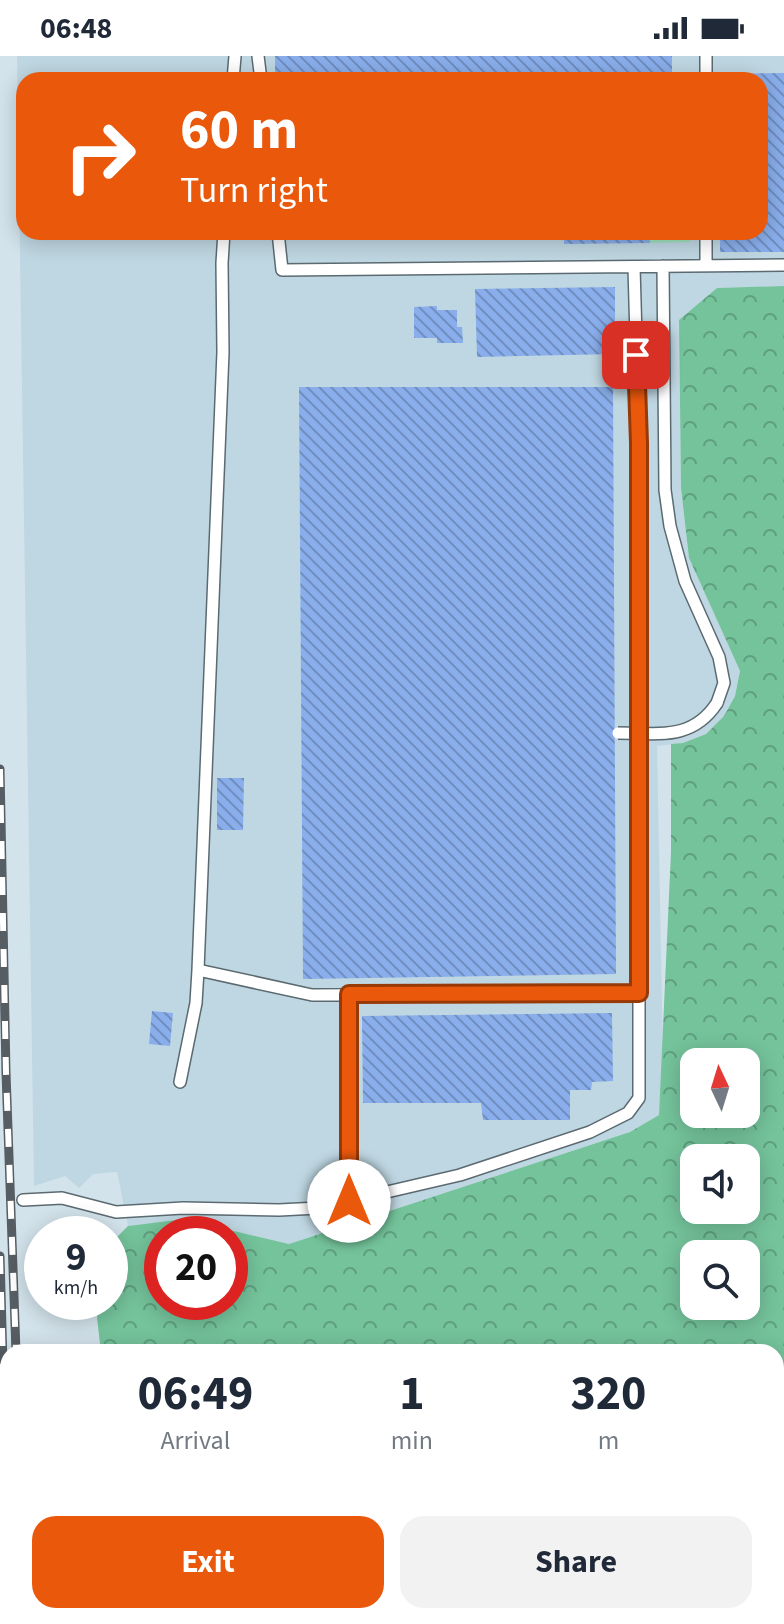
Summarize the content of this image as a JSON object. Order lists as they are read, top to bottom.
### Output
{
  "north": "top",
  "page": {
    "status": "06:48",
    "turn": ["60 m", "Turn right"],
    "speed": "9 km/h",
    "limit": "20",
    "eta": [
      "06:49",
      "Arrival",
      "1",
      "min",
      "320",
      "m"
    ],
    "buttons": ["Exit", "Share"]
  }
}
